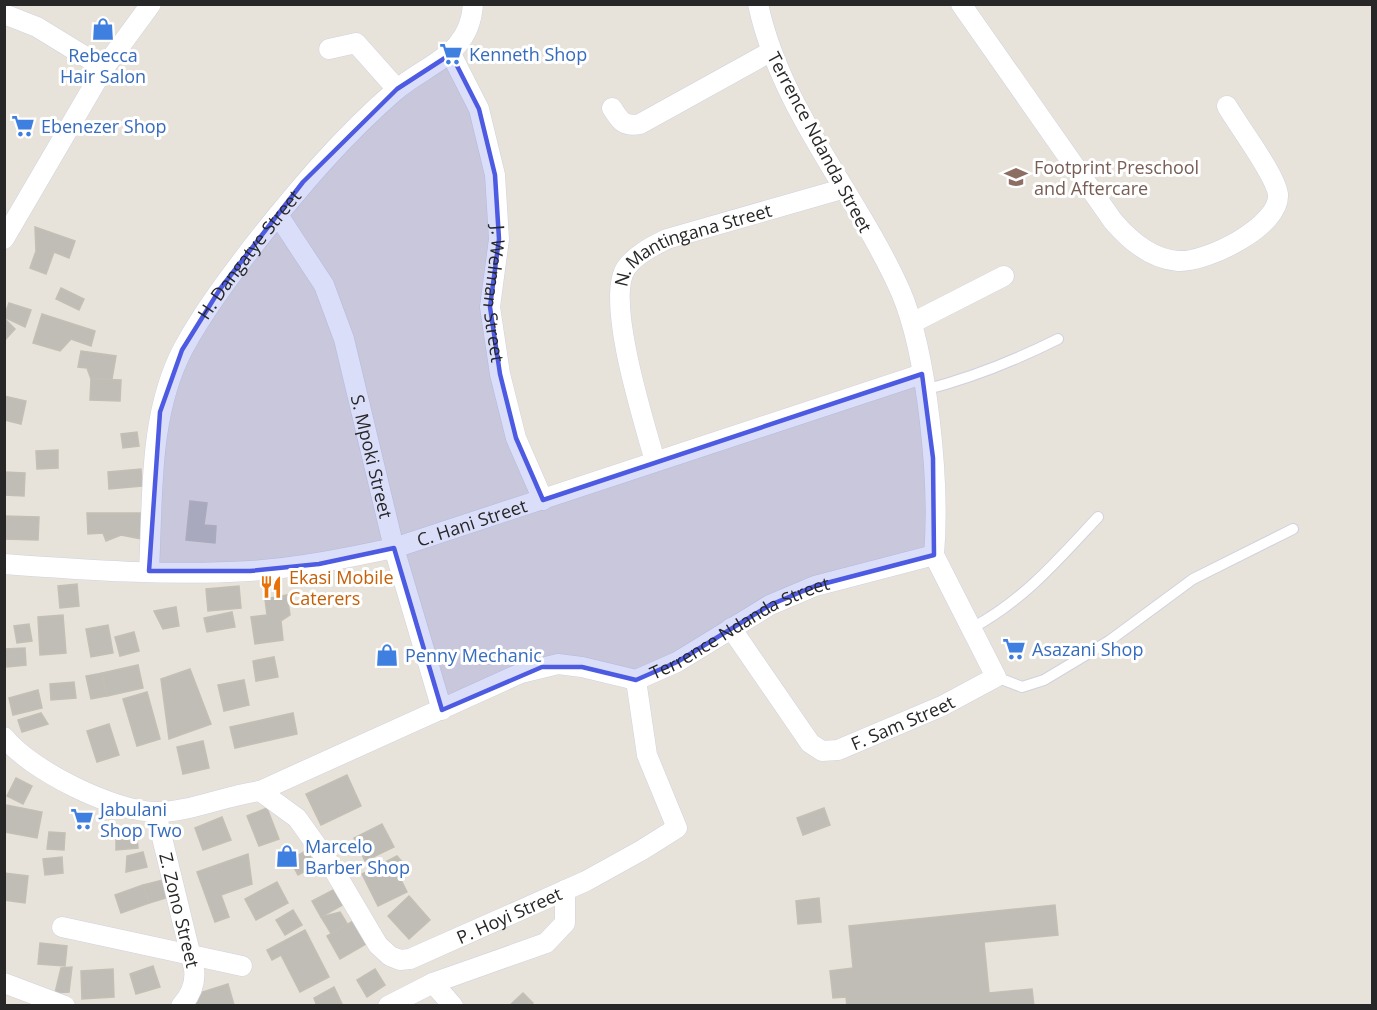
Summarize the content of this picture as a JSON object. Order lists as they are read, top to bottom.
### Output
{
  "streets": {
    "street": [
      "Terrence Ndanda Street",
      "N. Mantingana Street",
      "H. Dangatye Street",
      "J. Welman Street",
      "S. Mpoki Street",
      "C. Hani Street",
      "F. Sam Street",
      "Z. Zono Street",
      "P. Hoyi Street"
    ]
  },
  "crossings": [
    ["Terrence Ndanda Street", "N. Mantingana Street"],
    ["Terrence Ndanda Street", "S. Mpoki Street"],
    ["Terrence Ndanda Street", "C. Hani Street"],
    ["Terrence Ndanda Street", "F. Sam Street"],
    ["Terrence Ndanda Street", "Z. Zono Street"],
    ["Terrence Ndanda Street", "P. Hoyi Street"],
    ["N. Mantingana Street", "C. Hani Street"],
    ["H. Dangatye Street", "J. Welman Street"],
    ["H. Dangatye Street", "S. Mpoki Street"],
    ["H. Dangatye Street", "C. Hani Street"],
    ["J. Welman Street", "C. Hani Street"],
    ["S. Mpoki Street", "C. Hani Street"]
  ],
  "places": {
    "shop": ["Rebecca Hair Salon", "Penny Mechanic", "Marcelo Barber Shop"],
    "supermarket": [
      "Kenneth Shop",
      "Ebenezer Shop",
      "Asazani Shop",
      "Jabulani Shop Two"
    ],
    "school or university": ["Footprint Preschool and Aftercare"],
    "restaurant": ["Ekasi Mobile Caterers"]
  }
}
